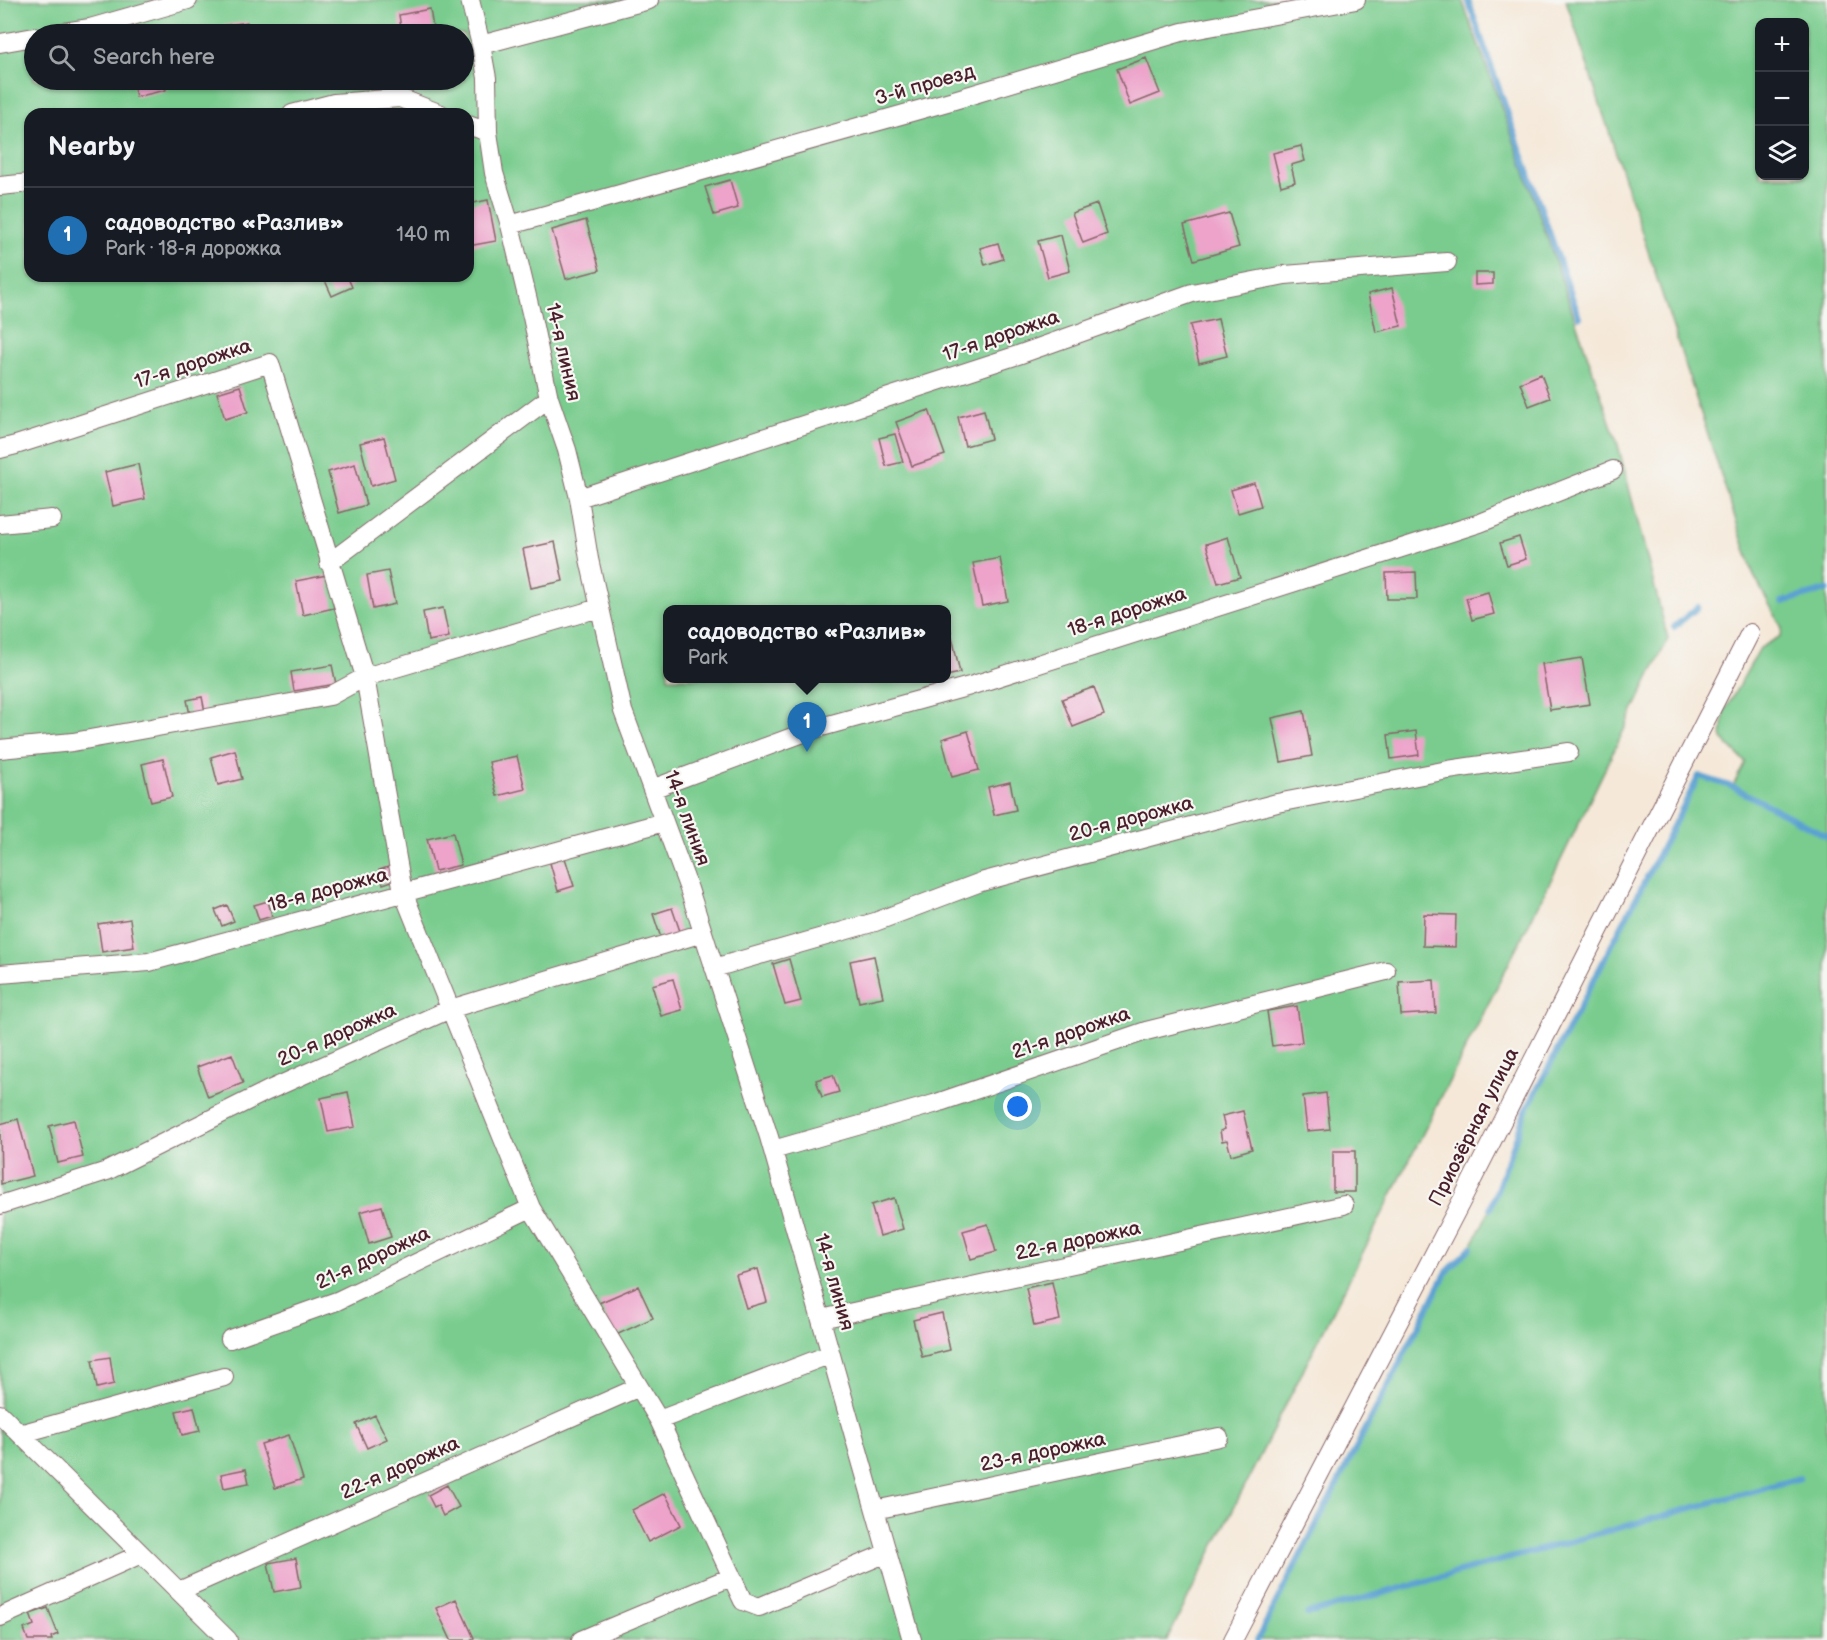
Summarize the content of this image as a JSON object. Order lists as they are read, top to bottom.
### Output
{
  "streets": {
    "street": [
      "3-й проезд",
      "17-я дорожка",
      "14-я линия",
      "18-я дорожка",
      "20-я дорожка",
      "21-я дорожка",
      "Приозёрная улица",
      "22-я дорожка",
      "23-я дорожка"
    ]
  },
  "crossings": [
    ["3-й проезд", "14-я линия"],
    ["17-я дорожка", "14-я линия"],
    ["17-я дорожка", "18-я дорожка"],
    ["17-я дорожка", "20-я дорожка"],
    ["17-я дорожка", "21-я дорожка"],
    ["17-я дорожка", "22-я дорожка"],
    ["14-я линия", "18-я дорожка"],
    ["14-я линия", "20-я дорожка"],
    ["14-я линия", "21-я дорожка"],
    ["14-я линия", "22-я дорожка"],
    ["14-я линия", "23-я дорожка"]
  ],
  "page": {
    "map_buttons": ["+", "−"],
    "search": "Search here",
    "heading": "Nearby",
    "list": [
      {
        "mark": "1",
        "name": "садоводство «Разлив»",
        "note": "Park · 18-я дорожка",
        "value": "140 m"
      }
    ],
    "popup": ["садоводство «Разлив»", "Park"],
    "pins": "1"
  }
}
